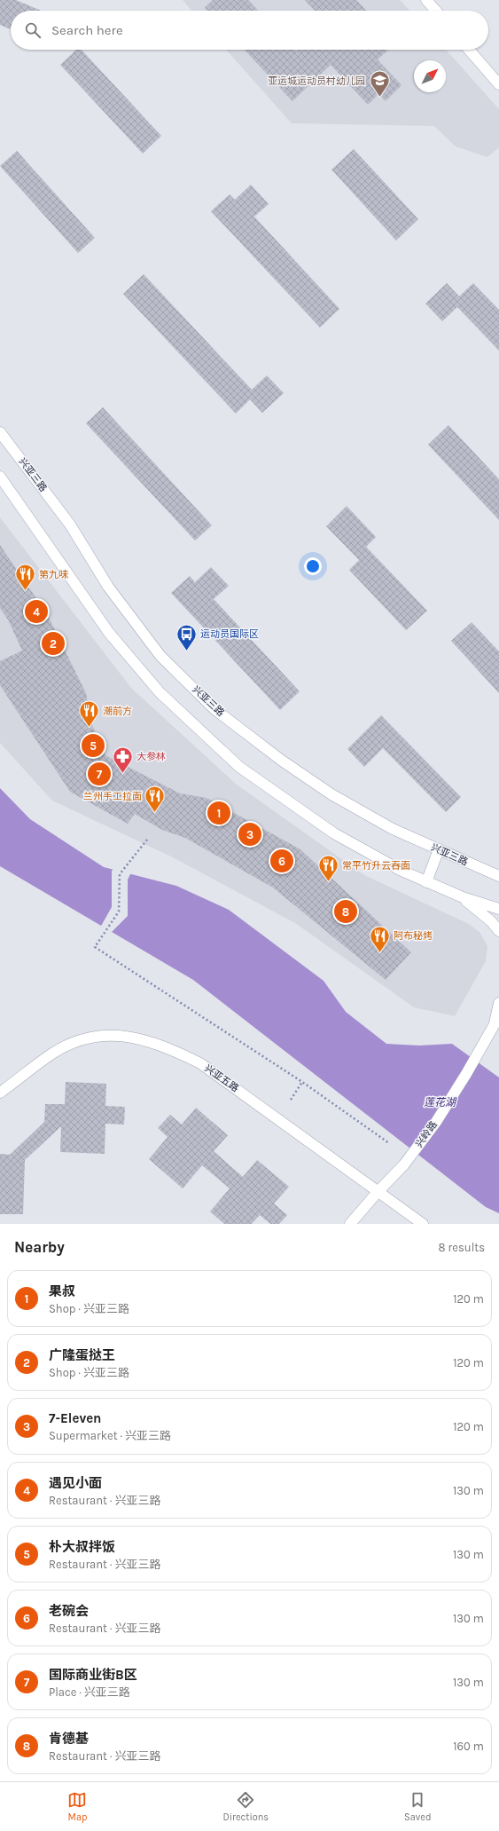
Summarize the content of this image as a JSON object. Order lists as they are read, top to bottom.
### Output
{
  "streets": {
    "street": ["兴亚三路", "兴亚五路", "兴岭路"]
  },
  "crossings": [
    ["兴亚五路", "兴岭路"]
  ],
  "water": ["莲花湖"],
  "places": {
    "school or university": ["亚运城运动员村幼儿园"],
    "restaurant": [
      "第九味",
      "潮前方",
      "兰州手工拉面",
      "常平竹升云吞面",
      "阿布秘烤"
    ],
    "bus stop": ["运动员国际区"],
    "pharmacy": ["大参林"]
  },
  "north": "top right",
  "page": {
    "search": "Search here",
    "pins": [
      "4",
      "2",
      "5",
      "7",
      "1",
      "3",
      "6",
      "8"
    ],
    "heading": ["Nearby", "8 results"],
    "list": [
      {
        "mark": "1",
        "name": "果叔",
        "note": "Shop · 兴亚三路",
        "value": "120 m"
      },
      {
        "mark": "2",
        "name": "广隆蛋挞王",
        "note": "Shop · 兴亚三路",
        "value": "120 m"
      },
      {
        "mark": "3",
        "name": "7-Eleven",
        "note": "Supermarket · 兴亚三路",
        "value": "120 m"
      },
      {
        "mark": "4",
        "name": "遇见小面",
        "note": "Restaurant · 兴亚三路",
        "value": "130 m"
      },
      {
        "mark": "5",
        "name": "朴大叔拌饭",
        "note": "Restaurant · 兴亚三路",
        "value": "130 m"
      },
      {
        "mark": "6",
        "name": "老碗会",
        "note": "Restaurant · 兴亚三路",
        "value": "130 m"
      },
      {
        "mark": "7",
        "name": "国际商业街B区",
        "note": "Place · 兴亚三路",
        "value": "130 m"
      },
      {
        "mark": "8",
        "name": "肯德基",
        "note": "Restaurant · 兴亚三路",
        "value": "160 m"
      }
    ],
    "nav": ["Map", "Directions", "Saved"]
  }
}
